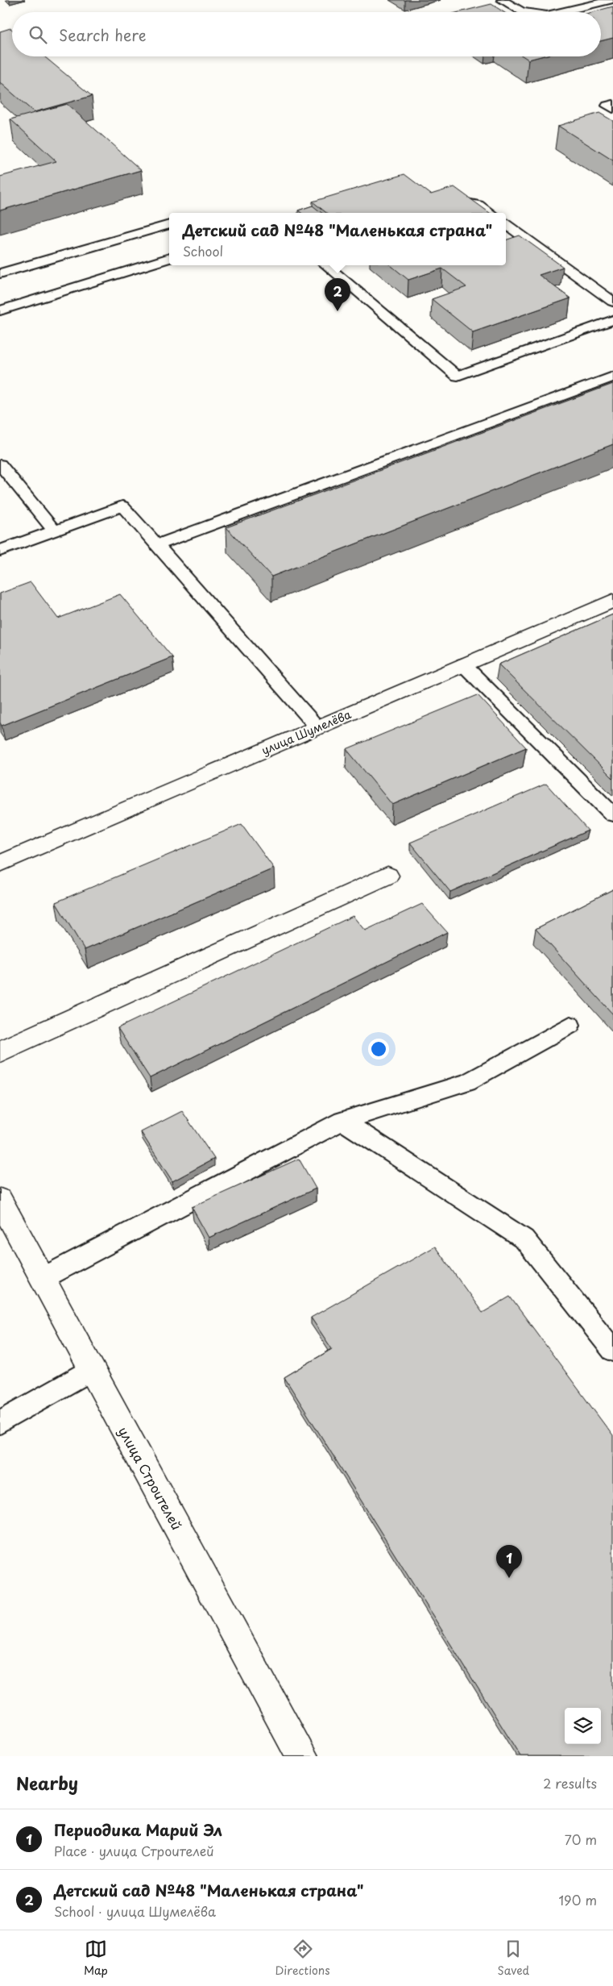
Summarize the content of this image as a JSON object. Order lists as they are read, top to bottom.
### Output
{
  "streets": {
    "street": ["улица Шумелёва", "улица Строителей"]
  },
  "page": {
    "search": "Search here",
    "popup": ["Детский сад №48 \"Маленькая страна\"", "School"],
    "pins": ["2", "1"],
    "heading": ["Nearby", "2 results"],
    "list": [
      {
        "mark": "1",
        "name": "Периодика Марий Эл",
        "note": "Place · улица Строителей",
        "value": "70 m"
      },
      {
        "mark": "2",
        "name": "Детский сад №48 \"Маленькая страна\"",
        "note": "School · улица Шумелёва",
        "value": "190 m"
      }
    ],
    "nav": ["Map", "Directions", "Saved"]
  }
}
